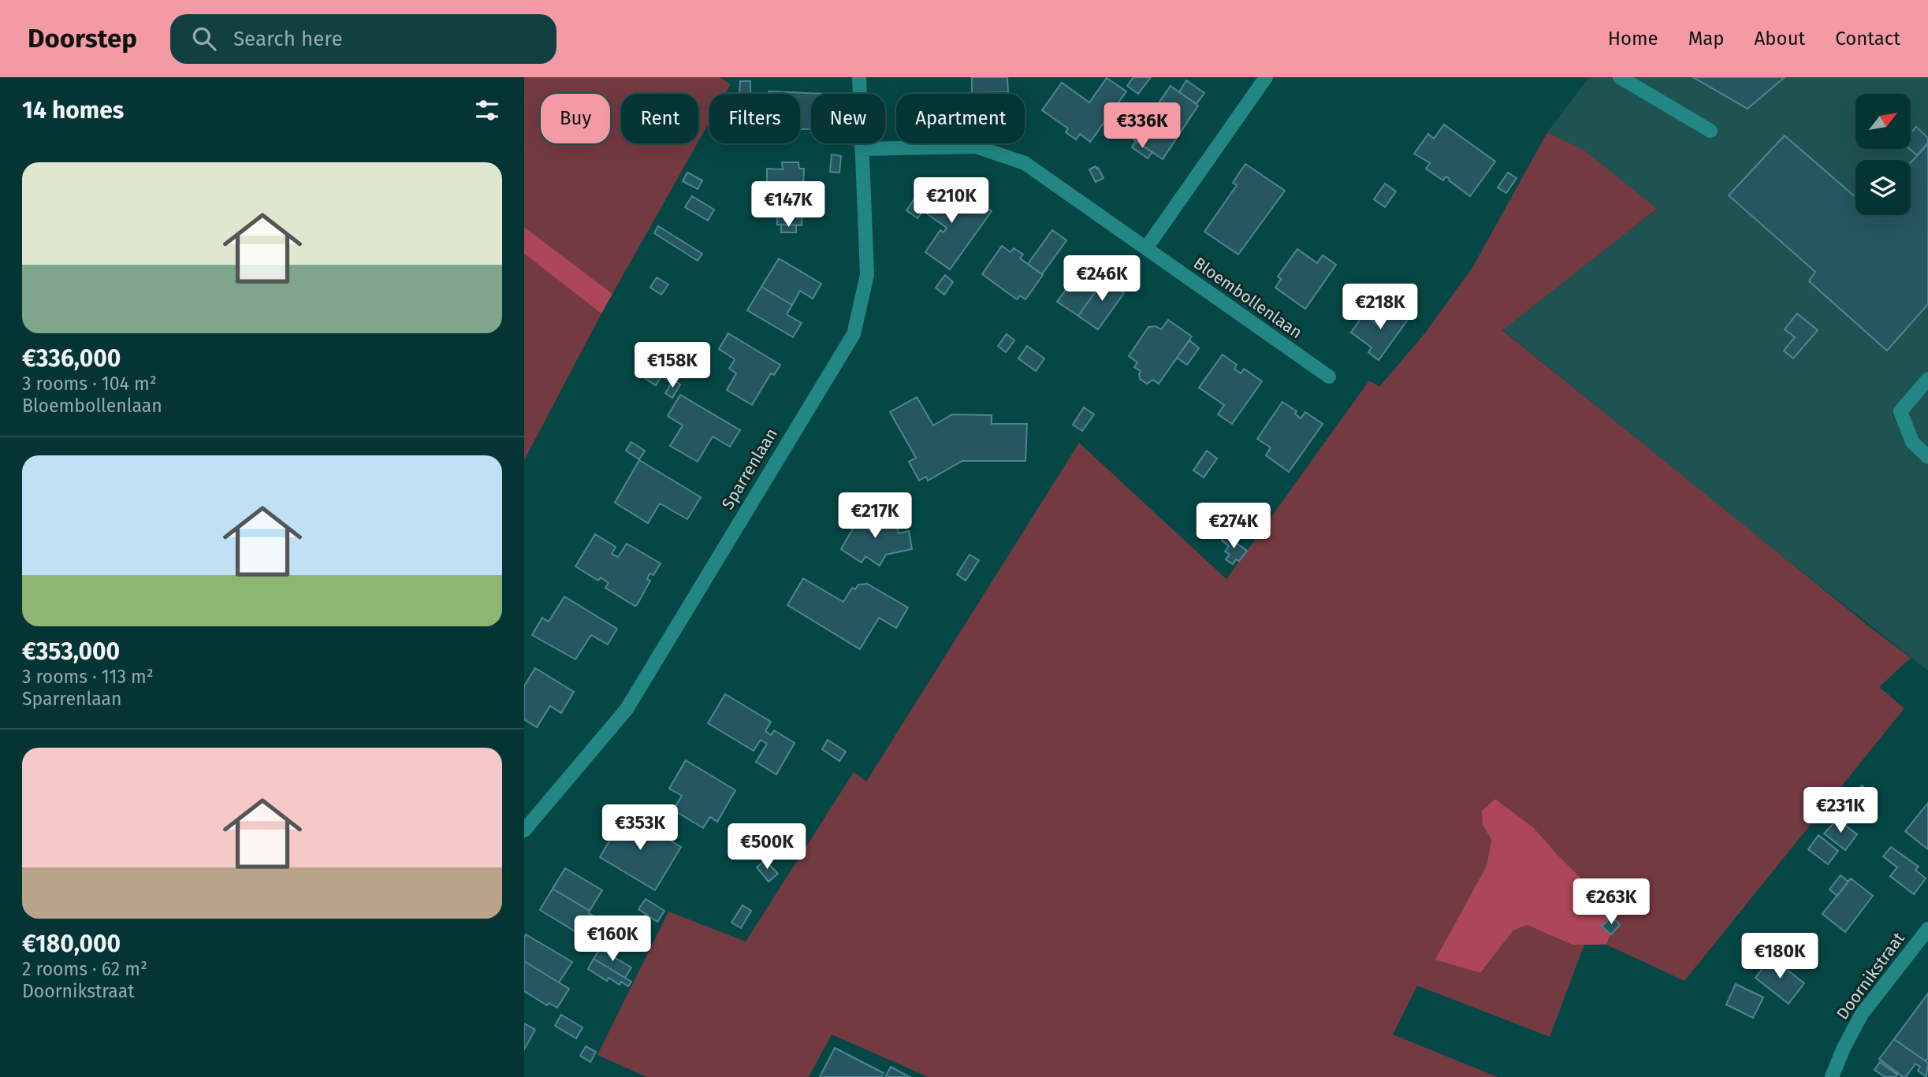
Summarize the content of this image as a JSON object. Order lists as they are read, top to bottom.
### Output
{
  "streets": {
    "street": ["Bloembollenlaan", "Sparrenlaan", "Doornikstraat"]
  },
  "crossings": [
    ["Bloembollenlaan", "Sparrenlaan"]
  ],
  "north": "top right",
  "page": {
    "header": "Doorstep",
    "search": "Search here",
    "nav": [
      "Home",
      "Map",
      "About",
      "Contact"
    ],
    "heading": "14 homes",
    "chip": [
      "Buy",
      "Rent",
      "Filters",
      "New",
      "Apartment"
    ],
    "price": [
      "€336K",
      "€210K",
      "€147K",
      "€246K",
      "€218K",
      "€158K",
      "€217K",
      "€274K",
      "€231K",
      "€353K",
      "€500K",
      "€263K",
      "€160K",
      "€180K"
    ],
    "list": [
      {
        "name": "€336,000",
        "note": "3 rooms · 104 m² · Bloembollenlaan"
      },
      {
        "name": "€353,000",
        "note": "3 rooms · 113 m² · Sparrenlaan"
      },
      {
        "name": "€180,000",
        "note": "2 rooms · 62 m² · Doornikstraat"
      }
    ]
  }
}
